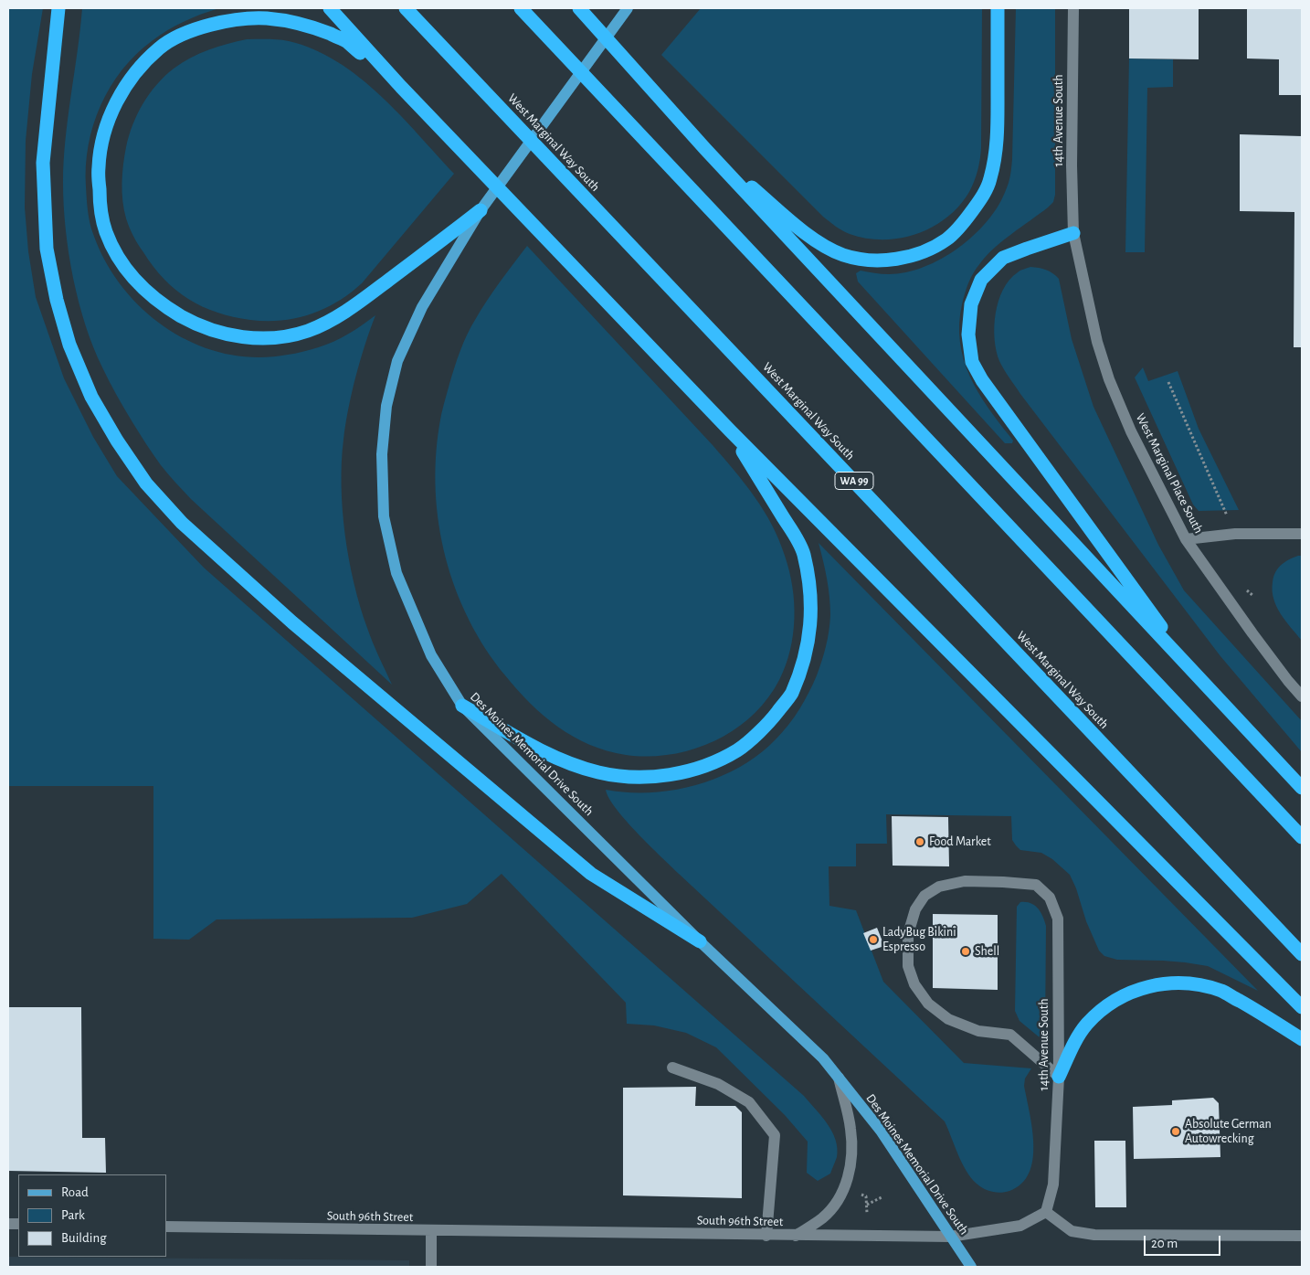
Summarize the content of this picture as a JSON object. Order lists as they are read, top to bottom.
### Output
{
  "streets": {
    "highway": ["West Marginal Way South", "WA 99"],
    "main road": ["Des Moines Memorial Drive South"],
    "street": ["14th Avenue South", "West Marginal Place South", "South 96th Street"]
  },
  "crossings": [
    ["14th Avenue South", "West Marginal Place South"],
    ["14th Avenue South", "South 96th Street"],
    ["Des Moines Memorial Drive South", "South 96th Street"]
  ],
  "places": [
    "Food Market",
    "LadyBug Bikini Espresso",
    "Shell",
    "Absolute German Autowrecking"
  ],
  "legend": ["Road", "Park", "Building"],
  "scale_bar": "20 m"
}
